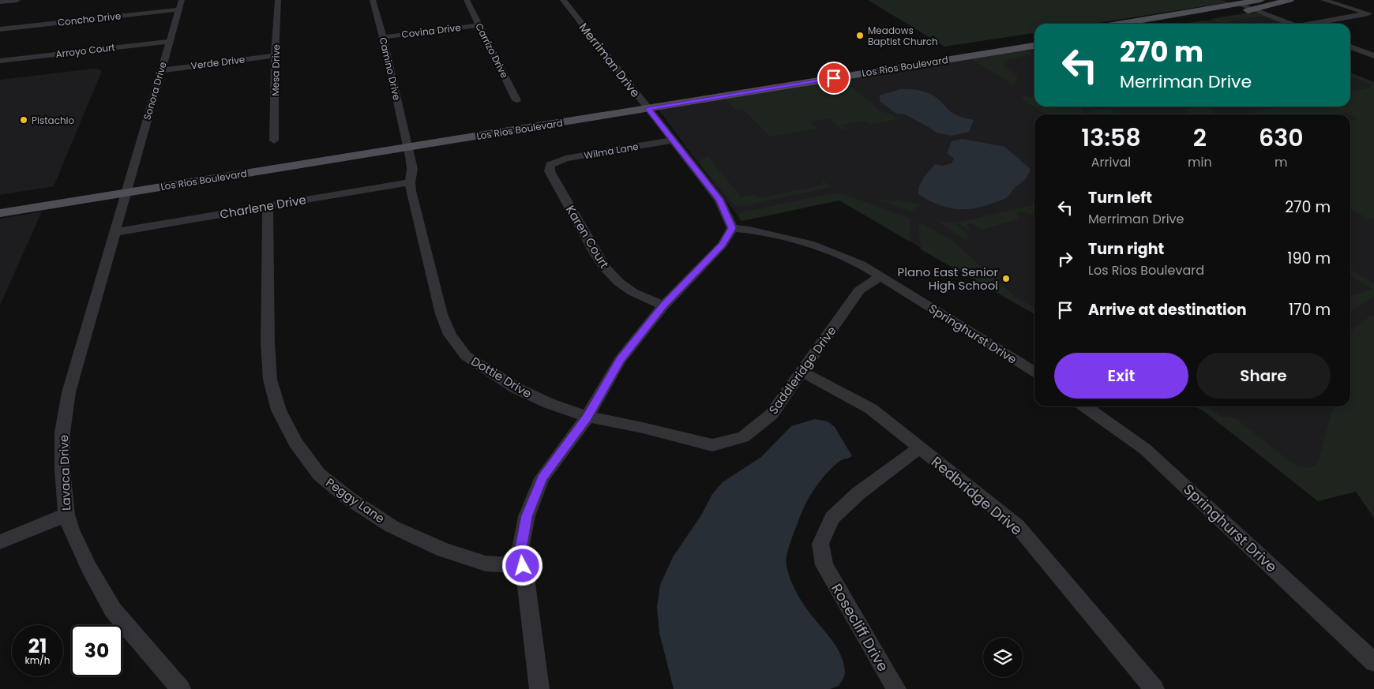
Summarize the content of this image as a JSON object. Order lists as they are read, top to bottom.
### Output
{
  "streets": {
    "main road": ["Los Rios Boulevard"],
    "street": [
      "Concho Drive",
      "Covina Drive",
      "Arroyo Court",
      "Carrizo Drive",
      "Merriman Drive",
      "Verde Drive",
      "Camino Drive",
      "Mesa Drive",
      "Sonora Drive",
      "Wilma Lane",
      "Charlene Drive",
      "Karen Court",
      "Springhurst Drive",
      "Saddleridge Drive",
      "Dottie Drive",
      "Lavaca Drive",
      "Redbridge Drive",
      "Peggy Lane",
      "Rosecliff Drive"
    ]
  },
  "crossings": [
    ["Concho Drive", "Sonora Drive"],
    ["Covina Drive", "Carrizo Drive"],
    ["Covina Drive", "Camino Drive"],
    ["Arroyo Court", "Sonora Drive"],
    ["Merriman Drive", "Los Rios Boulevard"],
    ["Merriman Drive", "Wilma Lane"],
    ["Merriman Drive", "Springhurst Drive"],
    ["Verde Drive", "Mesa Drive"],
    ["Verde Drive", "Sonora Drive"],
    ["Los Rios Boulevard", "Camino Drive"],
    ["Los Rios Boulevard", "Sonora Drive"],
    ["Los Rios Boulevard", "Dottie Drive"],
    ["Los Rios Boulevard", "Lavaca Drive"],
    ["Camino Drive", "Dottie Drive"],
    ["Sonora Drive", "Lavaca Drive"],
    ["Wilma Lane", "Karen Court"],
    ["Charlene Drive", "Dottie Drive"],
    ["Charlene Drive", "Lavaca Drive"],
    ["Charlene Drive", "Peggy Lane"],
    ["Springhurst Drive", "Saddleridge Drive"],
    ["Saddleridge Drive", "Dottie Drive"],
    ["Saddleridge Drive", "Redbridge Drive"],
    ["Redbridge Drive", "Rosecliff Drive"]
  ],
  "places": ["Meadows Baptist Church", "Pistachio", "Plano East Senior High School"],
  "page": {
    "turn": ["270 m", "Merriman Drive"],
    "eta": [
      "13:58",
      "Arrival",
      "2",
      "min",
      "630",
      "m"
    ],
    "list": [
      {
        "name": "Turn left",
        "note": "Merriman Drive",
        "value": "270 m"
      },
      {
        "name": "Turn right",
        "note": "Los Rios Boulevard",
        "value": "190 m"
      },
      {
        "name": "Arrive at destination",
        "value": "170 m"
      }
    ],
    "buttons": ["Exit", "Share"],
    "speed": "21 km/h",
    "limit": "30"
  }
}
